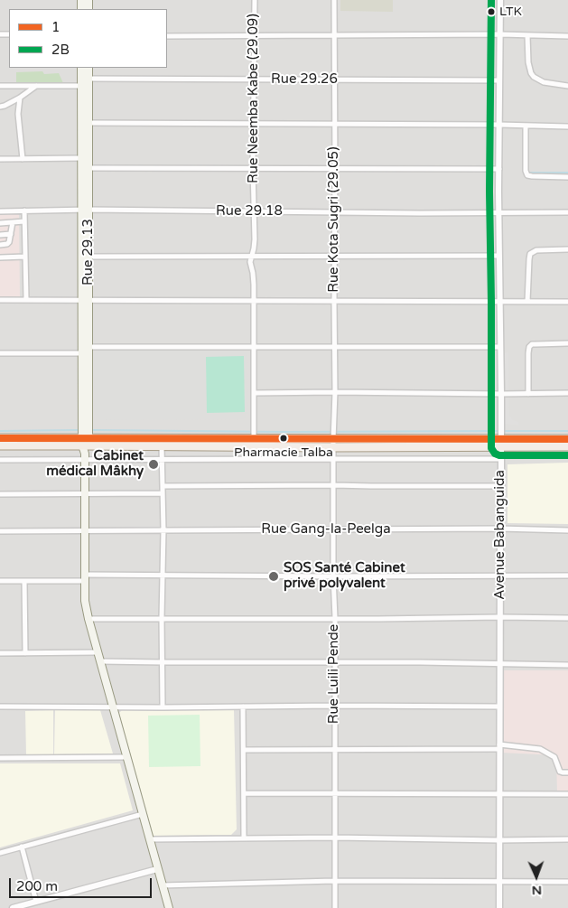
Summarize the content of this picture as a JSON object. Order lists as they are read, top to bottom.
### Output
{
  "streets": {
    "main road": ["Rue 29.13"],
    "street": [
      "Rue 29.26",
      "Rue Neemba Kabe (29.09)",
      "Rue 29.18",
      "Rue Kota Sugri (29.05)",
      "Rue Gang-la-Peelga",
      "Avenue Babanguida",
      "Rue Luili Pende"
    ]
  },
  "crossings": [
    ["Rue 29.26", "Rue Neemba Kabe (29.09)"],
    ["Rue 29.26", "Rue Kota Sugri (29.05)"],
    ["Rue 29.26", "Rue 29.13"],
    ["Rue 29.26", "Avenue Babanguida"],
    ["Rue Neemba Kabe (29.09)", "Rue 29.18"],
    ["Rue 29.18", "Rue Kota Sugri (29.05)"],
    ["Rue 29.18", "Rue 29.13"],
    ["Rue 29.18", "Avenue Babanguida"],
    ["Rue Kota Sugri (29.05)", "Rue Luili Pende"],
    ["Rue Gang-la-Peelga", "Avenue Babanguida"],
    ["Rue Gang-la-Peelga", "Rue Luili Pende"]
  ],
  "places": [
    "LTK",
    "Pharmacie Talba",
    "Cabinet médical Mâkhy",
    "SOS Santé Cabinet privé polyvalent"
  ],
  "lines": ["transit line 2B", "transit line 1"],
  "legend": ["1", "2B"],
  "scale_bar": "200 m",
  "north": "bottom"
}
